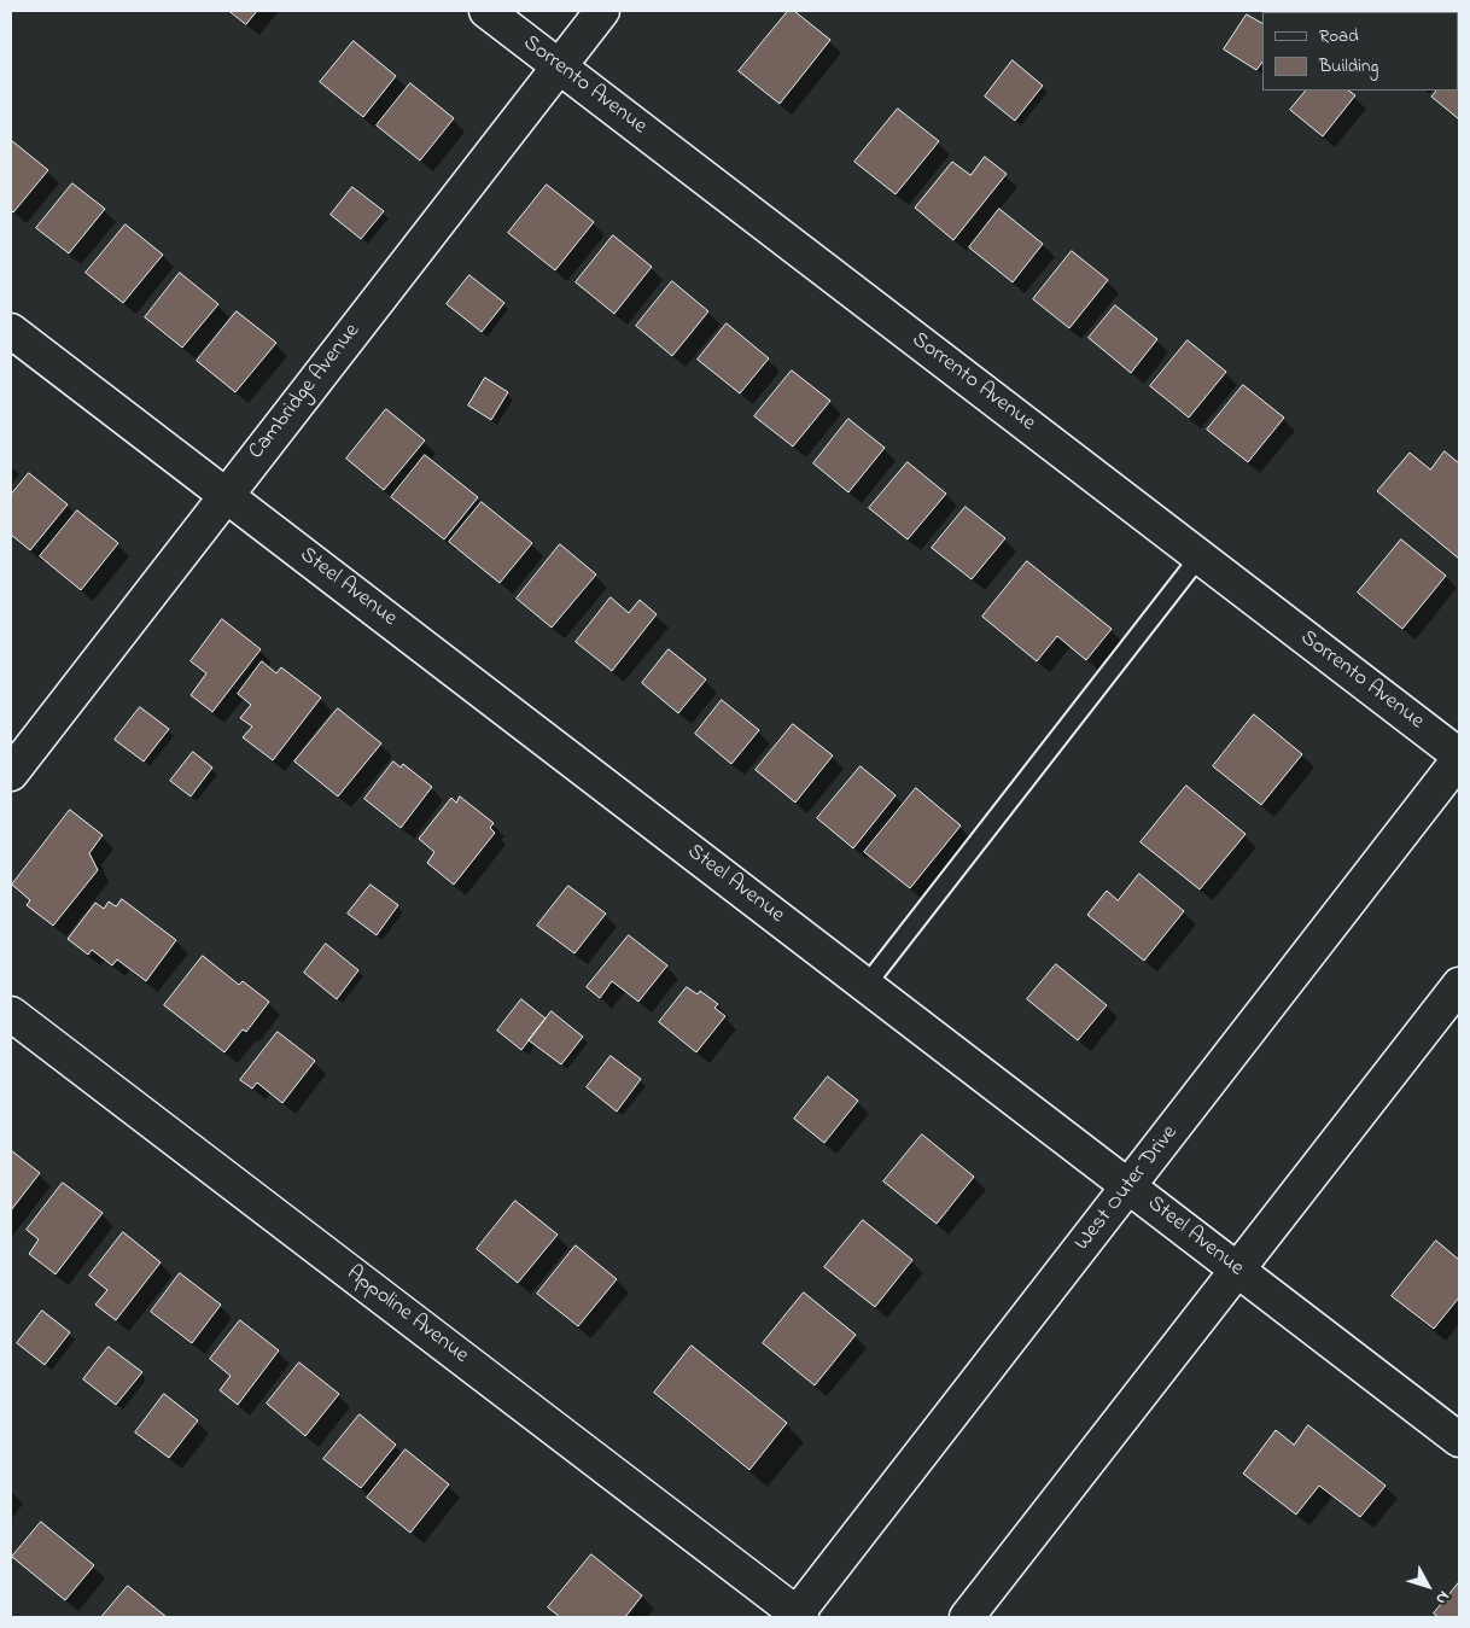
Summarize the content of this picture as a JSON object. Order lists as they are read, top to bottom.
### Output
{
  "streets": {
    "street": [
      "Sorrento Avenue",
      "Cambridge Avenue",
      "Steel Avenue",
      "West Outer Drive",
      "Appoline Avenue"
    ]
  },
  "crossings": [
    ["Sorrento Avenue", "Cambridge Avenue"],
    ["Sorrento Avenue", "West Outer Drive"],
    ["Cambridge Avenue", "Steel Avenue"],
    ["Steel Avenue", "West Outer Drive"],
    ["West Outer Drive", "Appoline Avenue"]
  ],
  "legend": ["Road", "Building"],
  "north": "bottom right"
}
